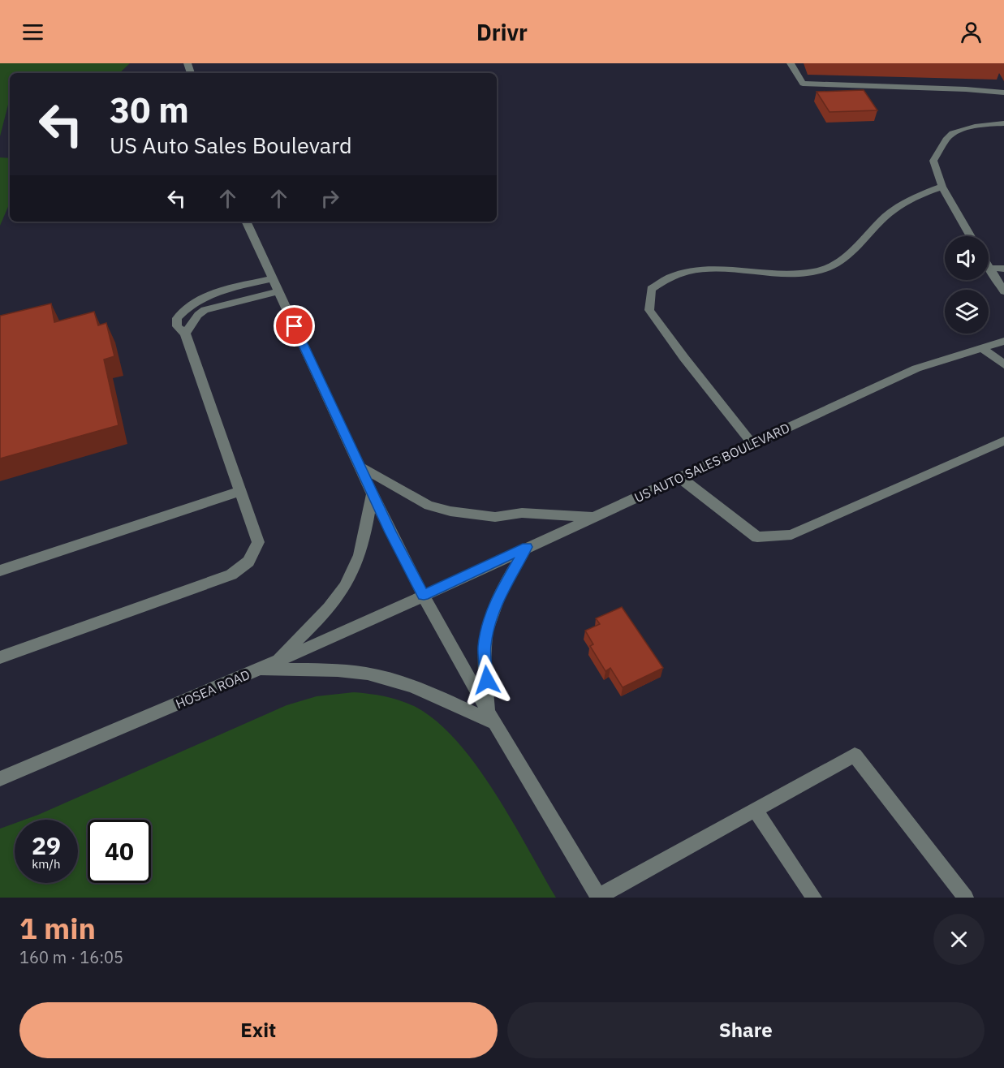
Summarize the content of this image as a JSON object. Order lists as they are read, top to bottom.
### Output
{
  "streets": {
    "street": ["US AUTO SALES BOULEVARD", "HOSEA ROAD"]
  },
  "crossings": [
    ["US AUTO SALES BOULEVARD", "HOSEA ROAD"]
  ],
  "page": {
    "header": "Drivr",
    "turn": ["30 m", "US Auto Sales Boulevard"],
    "speed": "29 km/h",
    "limit": "40",
    "heading": ["1 min", "160 m · 16:05"],
    "buttons": ["Exit", "Share"]
  }
}
